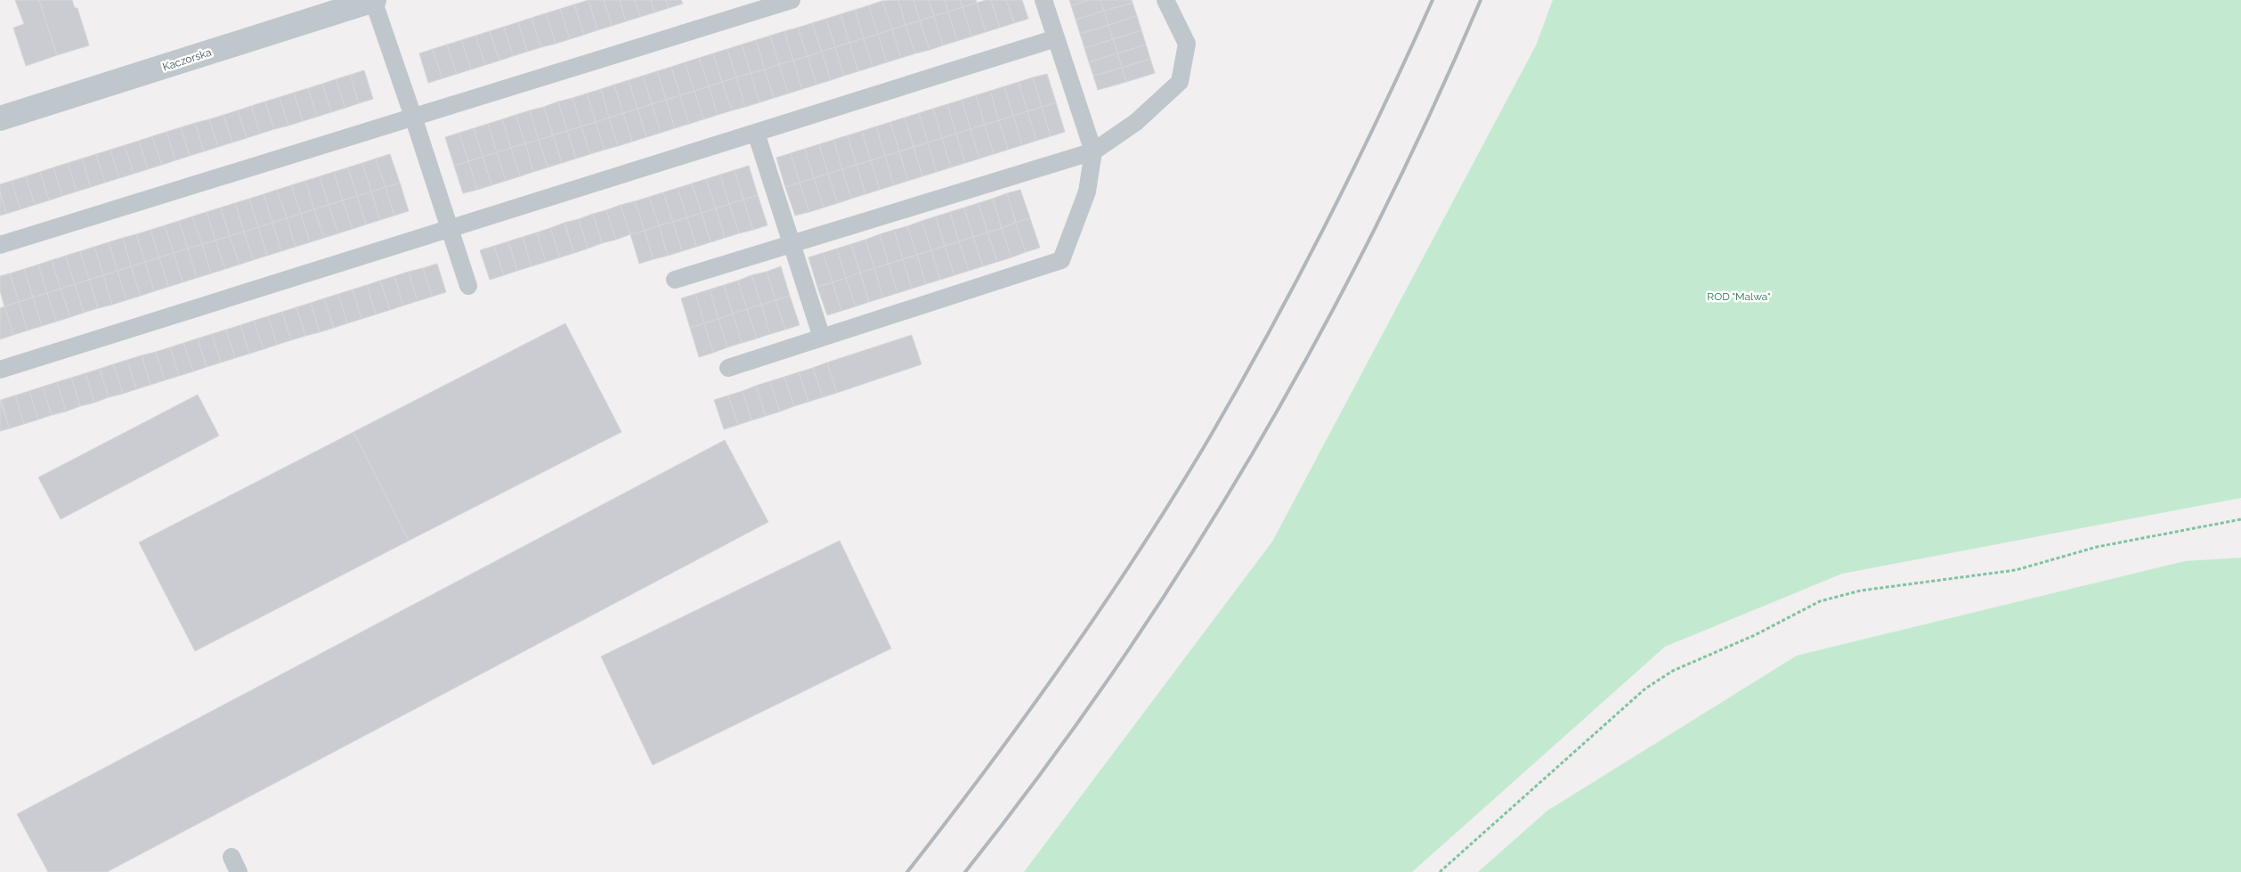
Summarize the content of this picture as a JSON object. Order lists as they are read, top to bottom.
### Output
{
  "streets": {
    "street": ["Kaczorska"]
  },
  "parks": ["ROD \"Malwa\""]
}
